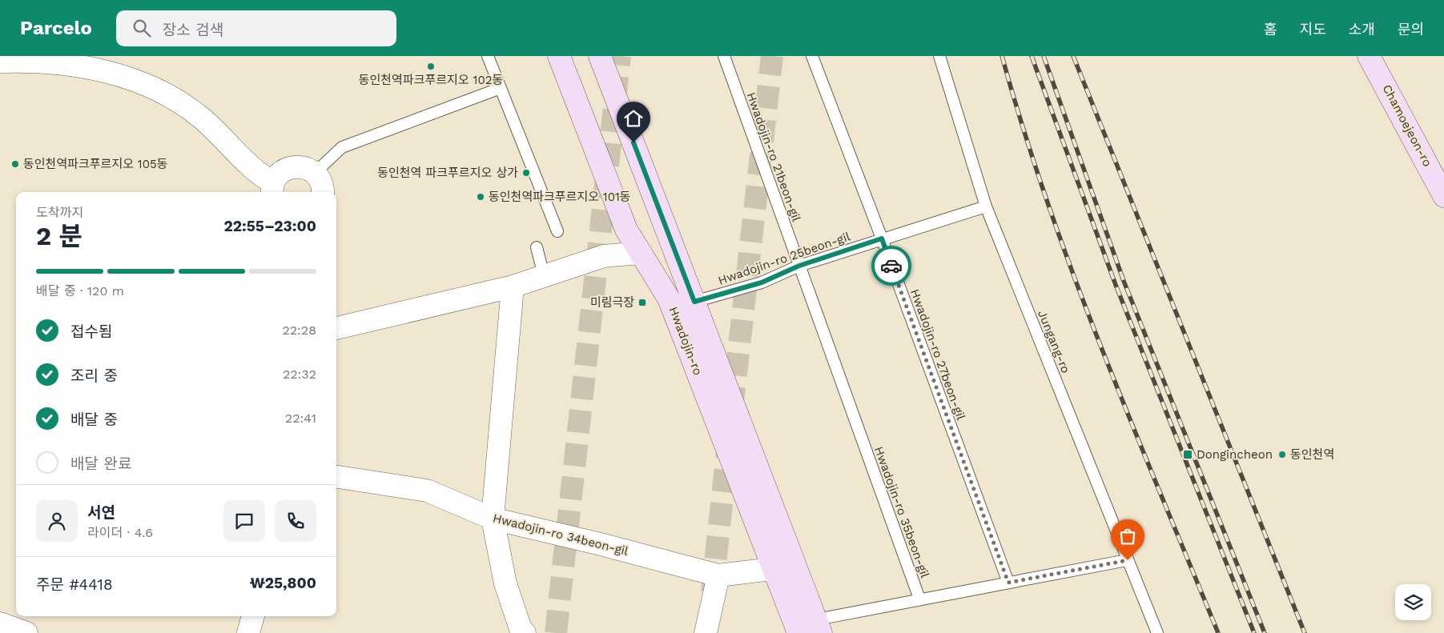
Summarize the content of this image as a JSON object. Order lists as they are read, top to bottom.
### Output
{
  "streets": {
    "street": ["Chamoejeon-ro", "Hwadojin-ro", "Hwadojin-ro 34beon-gil"],
    "lane": [
      "Hwadojin-ro 21beon-gil",
      "Hwadojin-ro 25beon-gil",
      "Jungang-ro",
      "Hwadojin-ro 27beon-gil",
      "Hwadojin-ro 35beon-gil"
    ]
  },
  "crossings": [
    ["Hwadojin-ro 21beon-gil", "Hwadojin-ro 25beon-gil"],
    ["Hwadojin-ro 21beon-gil", "Hwadojin-ro 35beon-gil"],
    ["Hwadojin-ro 25beon-gil", "Hwadojin-ro"],
    ["Hwadojin-ro 25beon-gil", "Jungang-ro"],
    ["Hwadojin-ro 25beon-gil", "Hwadojin-ro 27beon-gil"],
    ["Hwadojin-ro", "Hwadojin-ro 34beon-gil"]
  ],
  "places": {
    "other": [
      "동인천역파크푸르지오 102동",
      "동인천역파크푸르지오 105동",
      "동인천역 파크푸르지오 상가",
      "동인천역파크푸르지오 101동",
      "동인천역"
    ],
    "transit": ["미림극장", "Dongincheon"]
  },
  "page": {
    "header": "Parcelo",
    "search": "장소 검색",
    "nav": [
      "홈",
      "지도",
      "소개",
      "문의"
    ],
    "heading": ["2 분", "도착까지", "22:55–23:00"],
    "panel": [
      "서연",
      "라이더 · 4.6",
      "주문 #4418",
      "₩25,800"
    ],
    "bar": "배달 중 · 120 m",
    "list": [
      ["접수됨", "22:28"],
      ["조리 중", "22:32"],
      ["배달 중", "22:41"],
      "배달 완료"
    ]
  }
}
